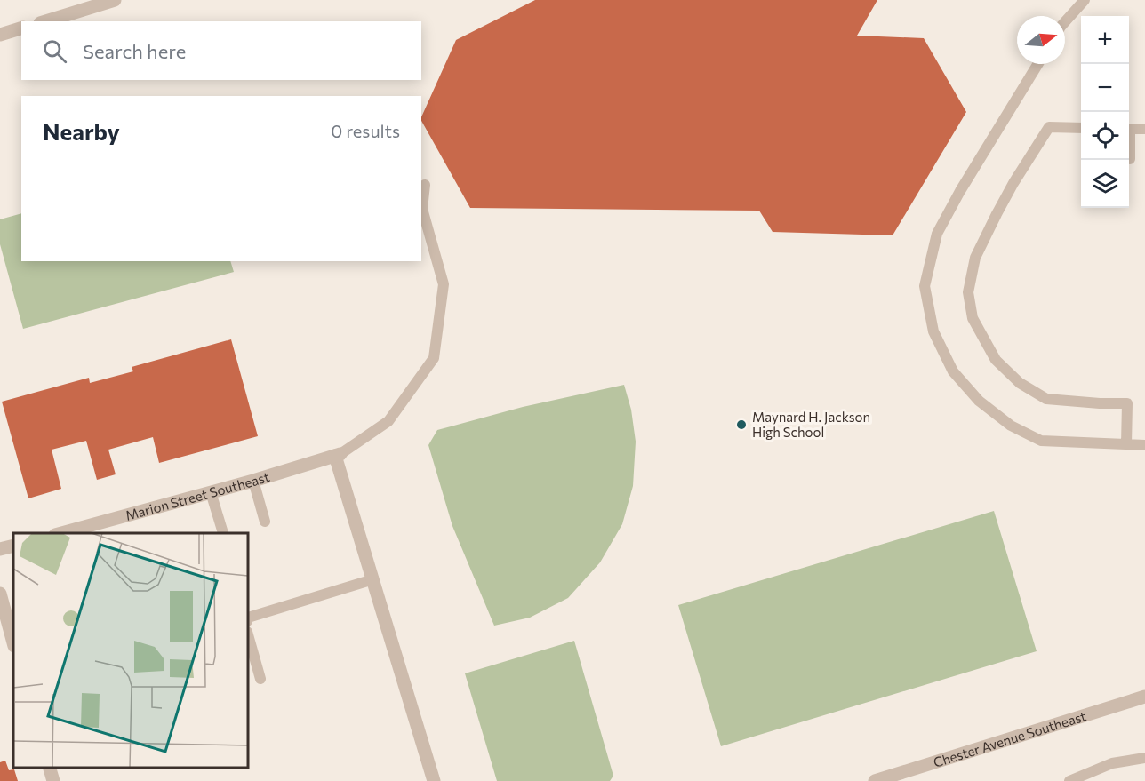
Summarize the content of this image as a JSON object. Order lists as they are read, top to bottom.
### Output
{
  "streets": {
    "street": ["Marion Street Southeast", "Chester Avenue Southeast"]
  },
  "places": ["Maynard H. Jackson High School"],
  "north": "right",
  "page": {
    "map_buttons": ["+", "−"],
    "search": "Search here",
    "heading": ["Nearby", "0 results"]
  }
}
